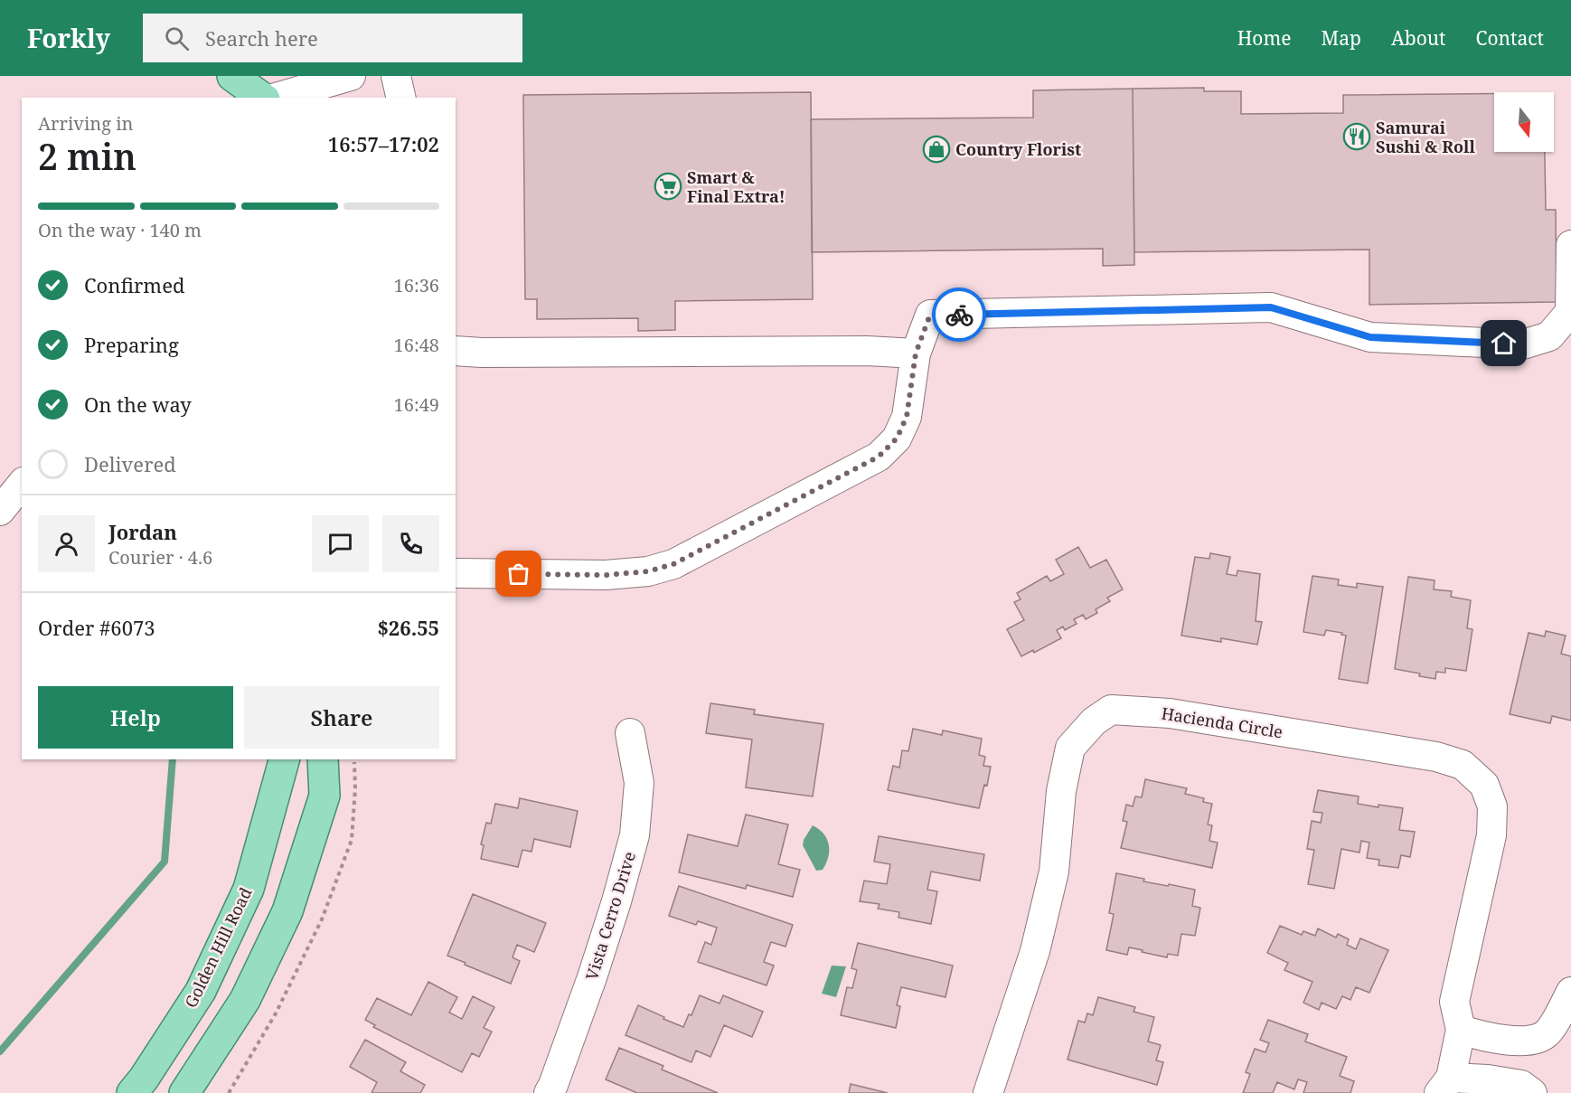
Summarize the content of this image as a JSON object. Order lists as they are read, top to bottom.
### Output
{
  "streets": {
    "main road": ["Golden Hill Road"],
    "street": ["Hacienda Circle", "Vista Cerro Drive"]
  },
  "places": {
    "restaurant": ["Samurai Sushi & Roll"],
    "shop": ["Country Florist"],
    "supermarket": ["Smart & Final Extra!"]
  },
  "north": "bottom",
  "page": {
    "header": "Forkly",
    "search": "Search here",
    "nav": [
      "Home",
      "Map",
      "About",
      "Contact"
    ],
    "heading": ["2 min", "Arriving in", "16:57–17:02"],
    "panel": [
      "Jordan",
      "Courier · 4.6",
      "Order #6073",
      "$26.55"
    ],
    "bar": "On the way · 140 m",
    "list": [
      ["Confirmed", "16:36"],
      ["Preparing", "16:48"],
      ["On the way", "16:49"],
      "Delivered"
    ],
    "buttons": ["Help", "Share"]
  }
}
